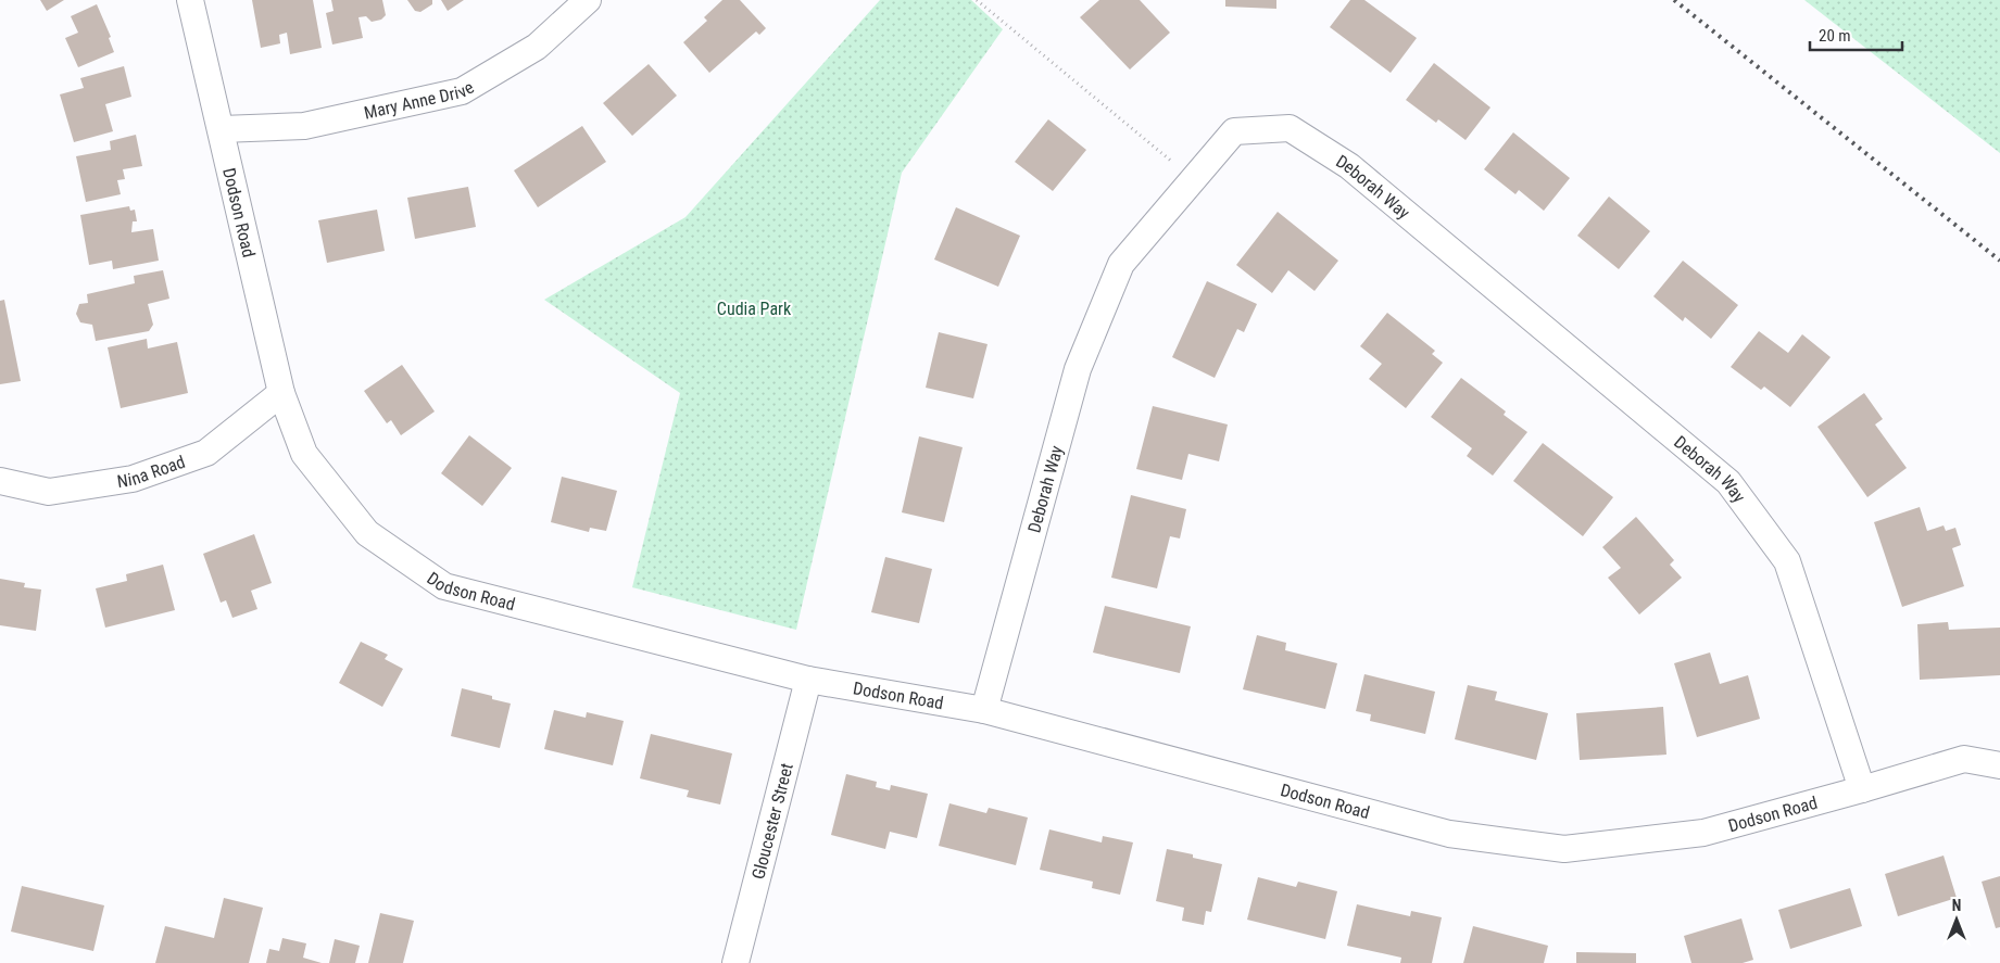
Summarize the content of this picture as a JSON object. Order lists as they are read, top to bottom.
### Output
{
  "streets": {
    "street": [
      "Mary Anne Drive",
      "Deborah Way",
      "Dodson Road",
      "Nina Road",
      "Gloucester Street"
    ]
  },
  "crossings": [
    ["Mary Anne Drive", "Dodson Road"],
    ["Deborah Way", "Dodson Road"],
    ["Dodson Road", "Nina Road"],
    ["Dodson Road", "Gloucester Street"]
  ],
  "parks": ["Cudia Park"],
  "scale_bar": "20 m",
  "north": "top"
}
